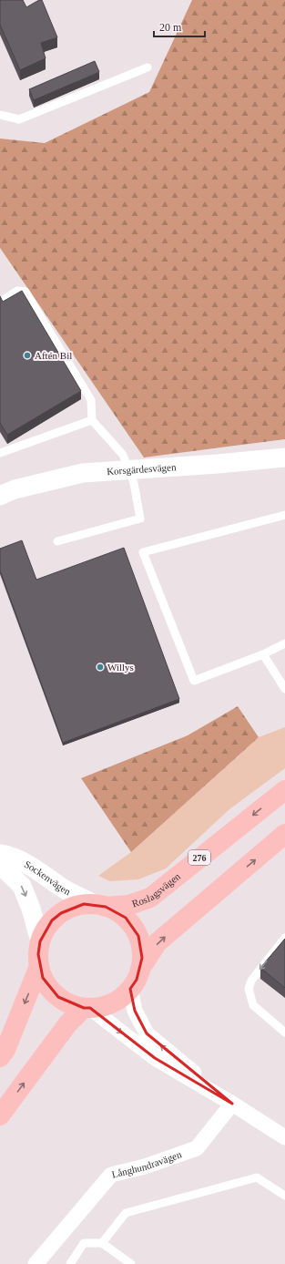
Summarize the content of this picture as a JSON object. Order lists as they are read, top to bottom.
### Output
{
  "streets": {
    "main road": ["276", "Roslagsvägen"],
    "street": ["Korsgärdesvägen", "Sockenvägen", "Långhundravägen"]
  },
  "crossings": [
    ["Sockenvägen", "Roslagsvägen"]
  ],
  "one_way": ["Sockenvägen"],
  "places": ["Aftén Bil", "Willys"],
  "scale_bar": "20 m"
}
